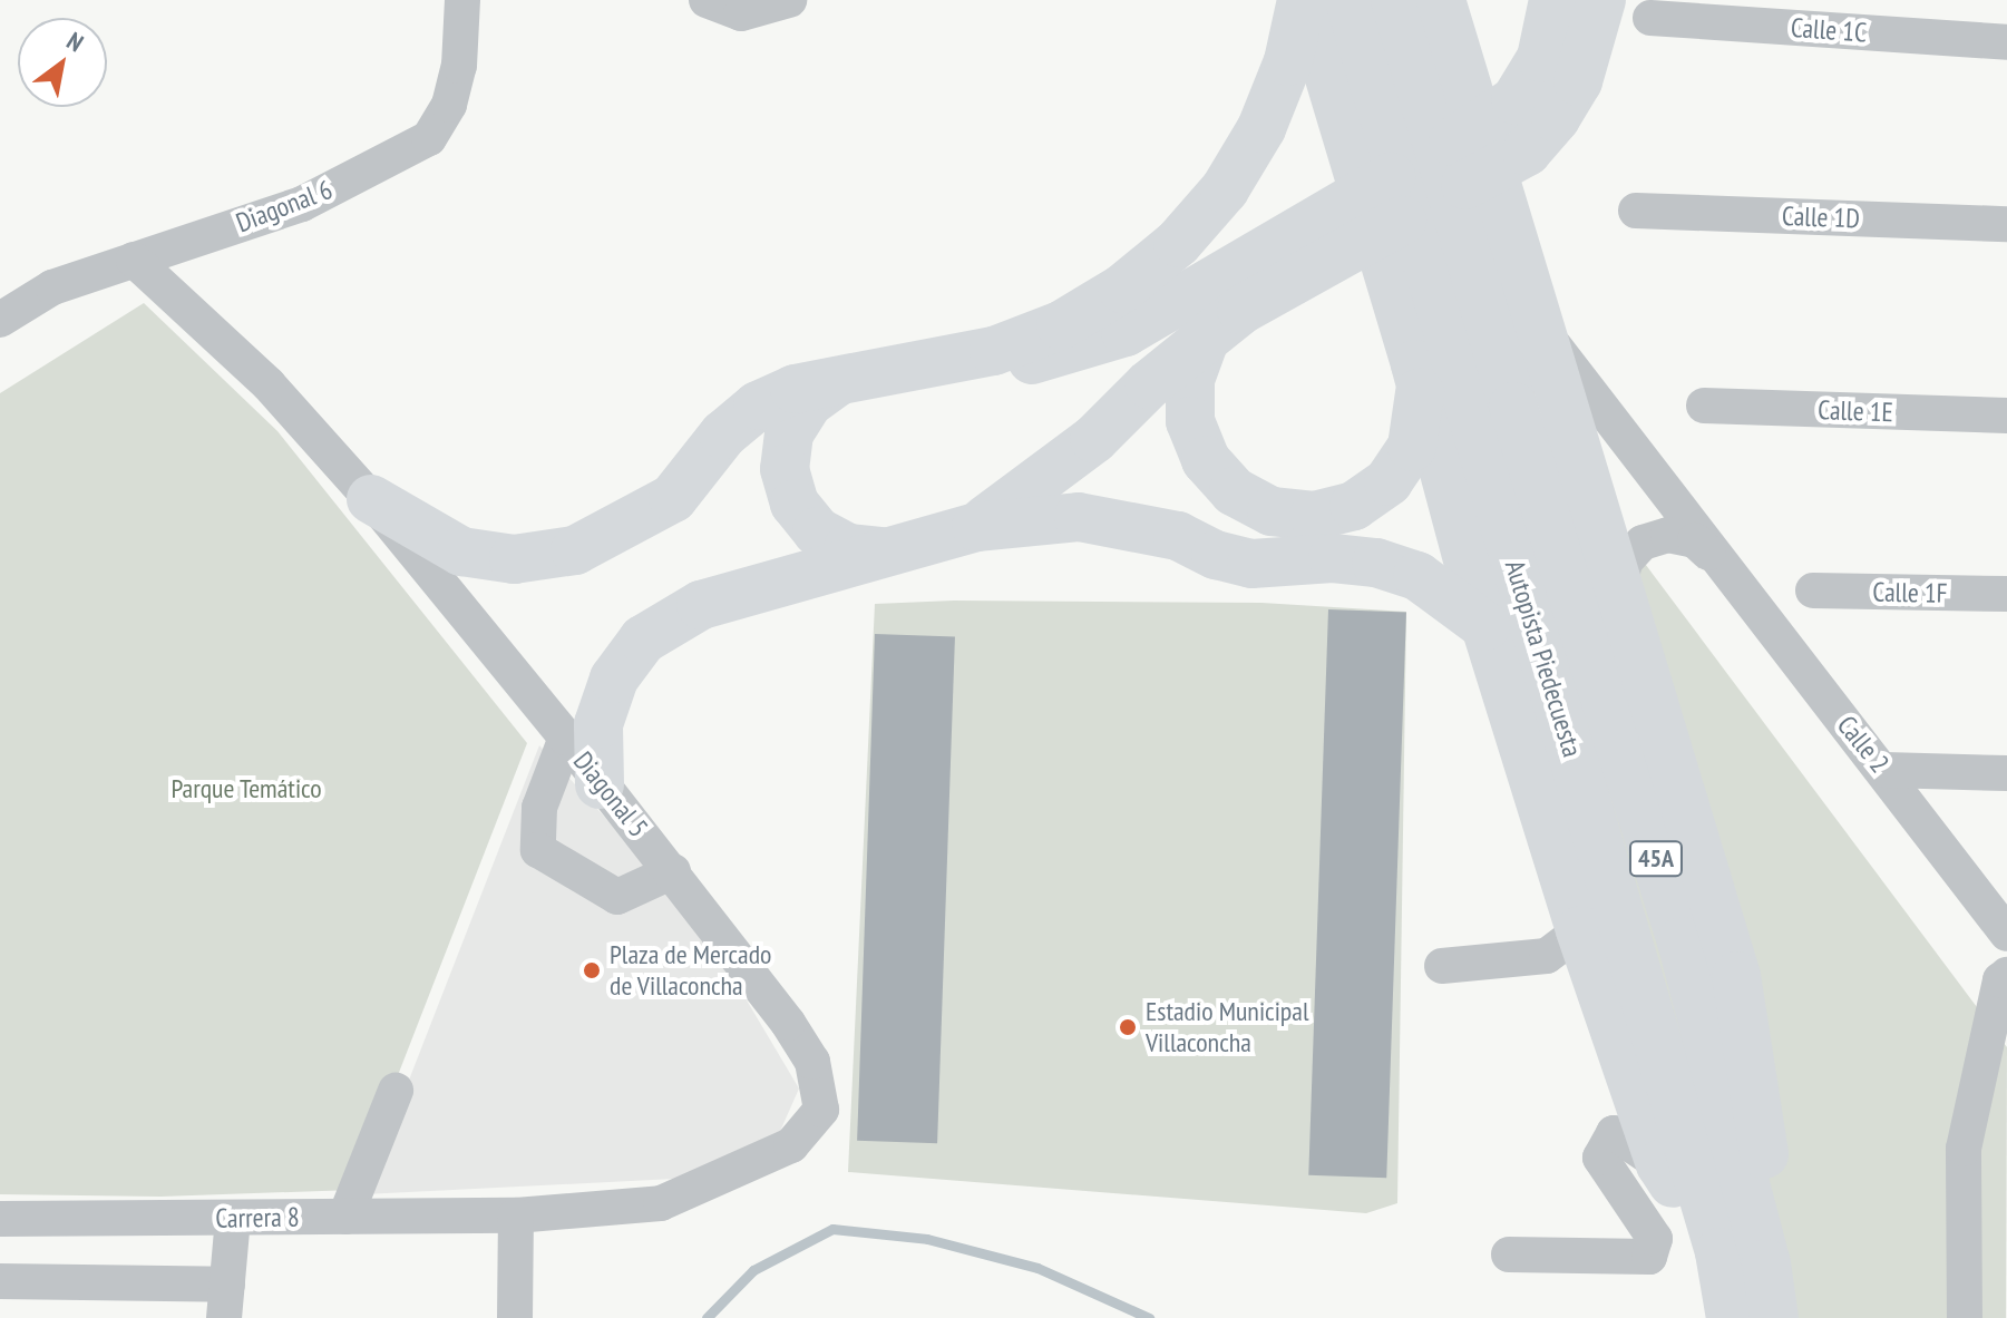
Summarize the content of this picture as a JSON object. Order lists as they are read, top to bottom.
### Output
{
  "streets": {
    "highway": ["Autopista Piedecuesta", "45A"],
    "street": [
      "Calle 1C",
      "Diagonal 6",
      "Calle 1D",
      "Calle 1E",
      "Calle 1F",
      "Calle 2",
      "Diagonal 5",
      "Carrera 8"
    ]
  },
  "crossings": [
    ["Diagonal 6", "Diagonal 5"],
    ["Diagonal 5", "Carrera 8"]
  ],
  "parks": ["Parque Temático"],
  "places": ["Plaza de Mercado de Villaconcha", "Estadio Municipal Villaconcha"],
  "north": "top right"
}
